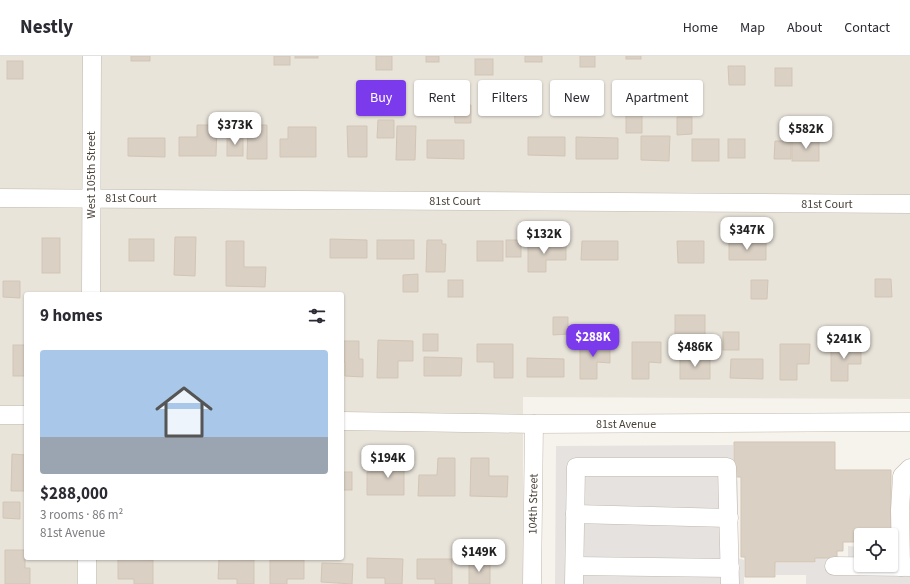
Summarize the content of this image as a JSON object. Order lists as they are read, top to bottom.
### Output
{
  "streets": {
    "street": [
      "West 105th Street",
      "81st Court",
      "81st Avenue",
      "104th Street"
    ]
  },
  "crossings": [
    ["West 105th Street", "81st Court"],
    ["81st Avenue", "104th Street"]
  ],
  "page": {
    "header": "Nestly",
    "nav": [
      "Home",
      "Map",
      "About",
      "Contact"
    ],
    "chip": [
      "Buy",
      "Rent",
      "Filters",
      "New",
      "Apartment"
    ],
    "price": [
      "$373K",
      "$582K",
      "$347K",
      "$132K",
      "$288K",
      "$241K",
      "$486K",
      "$194K",
      "$149K"
    ],
    "heading": "9 homes",
    "list": [
      {
        "name": "$288,000",
        "note": "3 rooms · 86 m² · 81st Avenue"
      }
    ]
  }
}
